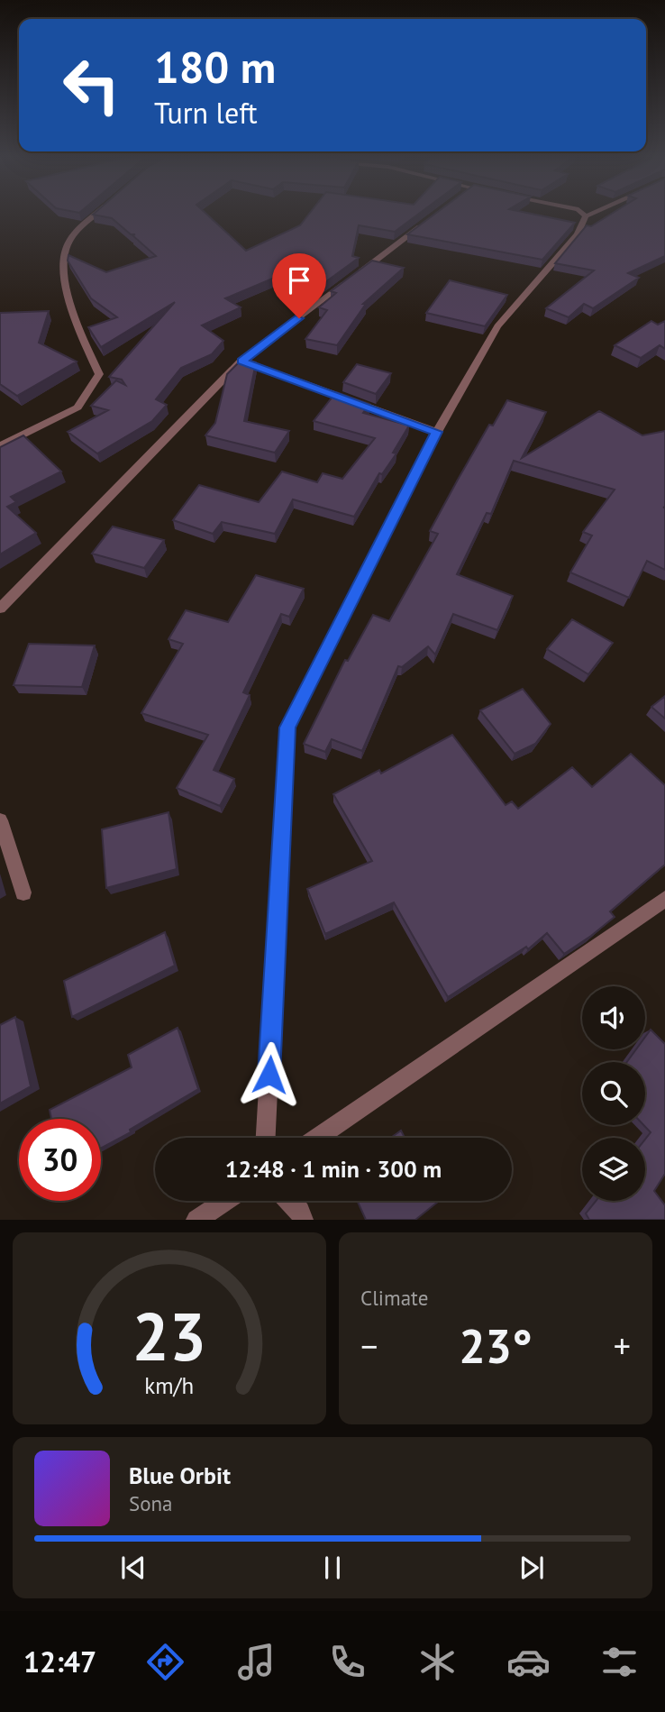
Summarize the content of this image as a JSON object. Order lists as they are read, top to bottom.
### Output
{
  "page": {
    "turn": ["180 m", "Turn left"],
    "limit": "30",
    "trip": "12:48 · 1 min · 300 m",
    "tile": "Climate",
    "heat": ["−", "23°", "+"],
    "song": ["Blue Orbit", "Sona"],
    "tabs": "12:47",
    "gauge": ["23", "km/h"]
  }
}
